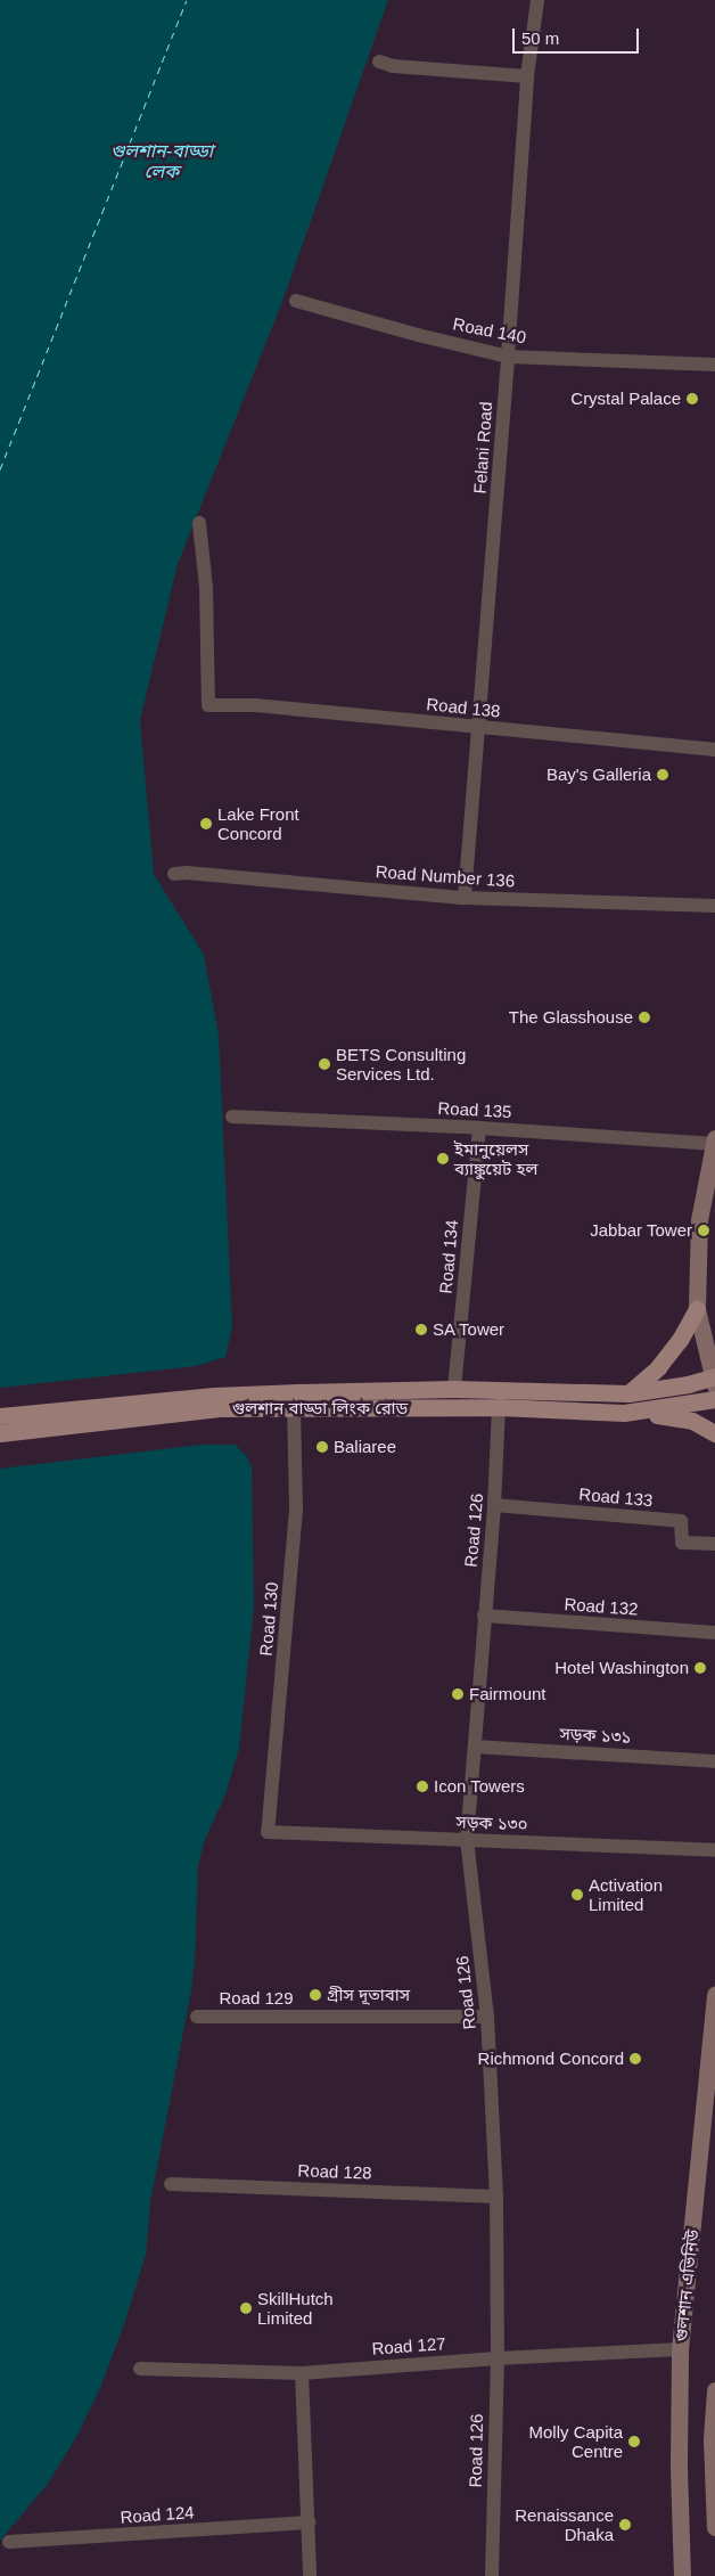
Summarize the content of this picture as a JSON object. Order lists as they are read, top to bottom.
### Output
{
  "streets": {
    "main road": ["গুলশান বাড্ডা লিংক রোড", "গুলশান এভিনিউ"],
    "street": [
      "Road 140",
      "Felani Road",
      "Road 138",
      "Road Number 136",
      "Road 135",
      "Road 134",
      "Road 133",
      "Road 126",
      "Road 132",
      "Road 130",
      "সড়ক ১৩১",
      "সড়ক ১৩০",
      "Road 129",
      "Road 128",
      "Road 127",
      "Road 124"
    ]
  },
  "crossings": [
    ["Road 140", "Felani Road"],
    ["Felani Road", "Road 138"],
    ["Felani Road", "Road Number 136"],
    ["Road 135", "Road 134"],
    ["Road 134", "গুলশান বাড্ডা লিংক রোড"],
    ["গুলশান বাড্ডা লিংক রোড", "Road 126"],
    ["গুলশান বাড্ডা লিংক রোড", "Road 130"],
    ["Road 133", "Road 126"],
    ["Road 126", "Road 132"],
    ["Road 126", "সড়ক ১৩১"],
    ["Road 126", "সড়ক ১৩০"],
    ["Road 126", "Road 129"],
    ["Road 126", "Road 128"],
    ["Road 126", "Road 127"],
    ["Road 130", "সড়ক ১৩০"],
    ["গুলশান এভিনিউ", "Road 127"]
  ],
  "water": ["গুলশান-বাড্ডা লেক"],
  "places": [
    "Crystal Palace",
    "Bay's Galleria",
    "Lake Front Concord",
    "The Glasshouse",
    "BETS Consulting Services Ltd.",
    "ইমানুয়েলস ব্যাঙ্কুয়েট হল",
    "Jabbar Tower",
    "SA Tower",
    "Baliaree",
    "Hotel Washington",
    "Fairmount",
    "Icon Towers",
    "Activation Limited",
    "গ্রীস দূতাবাস",
    "Richmond Concord",
    "SkillHutch Limited",
    "Molly Capita Centre",
    "Renaissance Dhaka"
  ],
  "scale_bar": "50 m"
}
